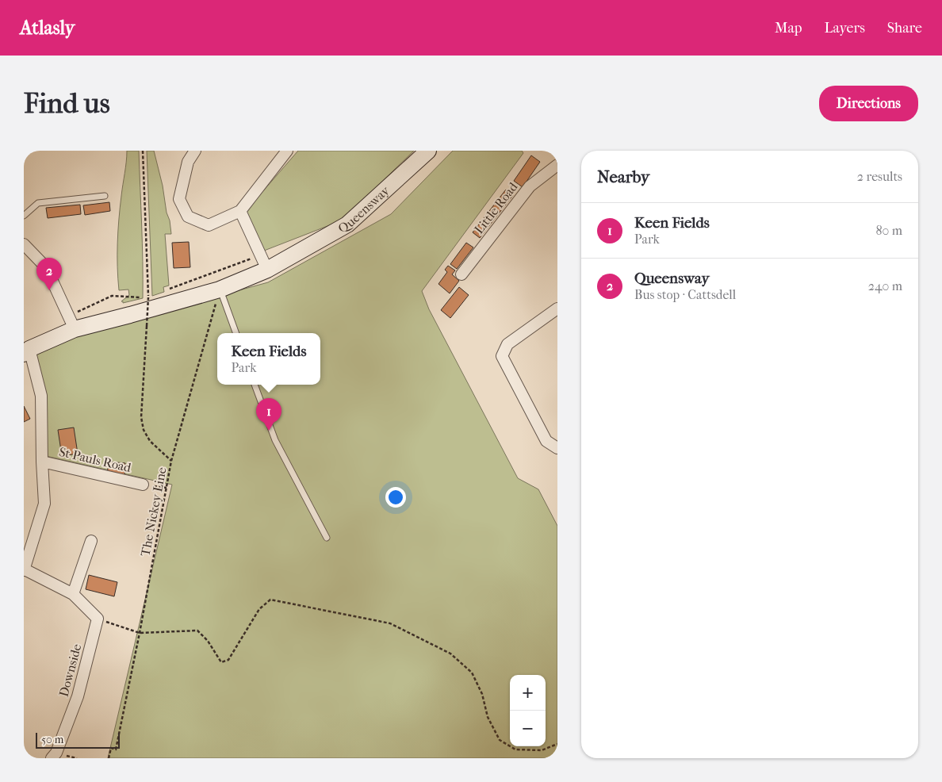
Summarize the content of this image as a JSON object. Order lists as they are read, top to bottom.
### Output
{
  "streets": {
    "main road": ["Queensway"],
    "street": ["Little Road", "St Pauls Road", "Downside"],
    "path": ["The Nickey Line"]
  },
  "scale_bar": "50 m",
  "page": {
    "header": "Atlasly",
    "nav": ["Map", "Layers", "Share"],
    "buttons": "Directions",
    "title": "Find us",
    "heading": ["Nearby", "2 results"],
    "list": [
      {
        "mark": "1",
        "name": "Keen Fields",
        "note": "Park",
        "value": "80 m"
      },
      {
        "mark": "2",
        "name": "Queensway",
        "note": "Bus stop · Cattsdell",
        "value": "240 m"
      }
    ],
    "pins": ["2", "1"],
    "popup": ["Keen Fields", "Park"],
    "map_buttons": ["+", "−"],
    "scale": "50 m"
  }
}
